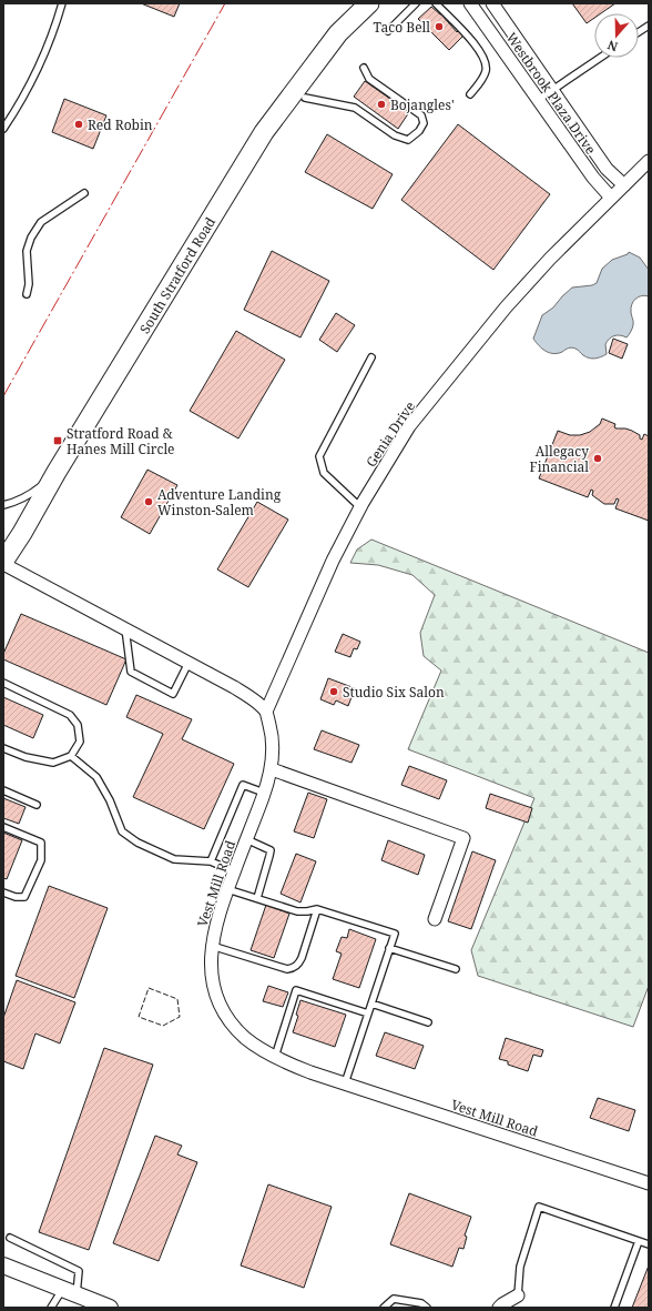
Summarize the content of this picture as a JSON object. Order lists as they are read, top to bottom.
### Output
{
  "streets": {
    "main road": ["South Stratford Road"],
    "street": ["Westbrook Plaza Drive", "Genia Drive", "Vest Mill Road"]
  },
  "crossings": [
    ["Westbrook Plaza Drive", "Genia Drive"],
    ["Genia Drive", "Vest Mill Road"]
  ],
  "places": {
    "other": [
      "Taco Bell",
      "Bojangles'",
      "Red Robin",
      "Allegacy Financial",
      "Adventure Landing Winston-Salem",
      "Studio Six Salon"
    ],
    "transit": ["Stratford Road & Hanes Mill Circle"]
  },
  "north": "bottom"
}
